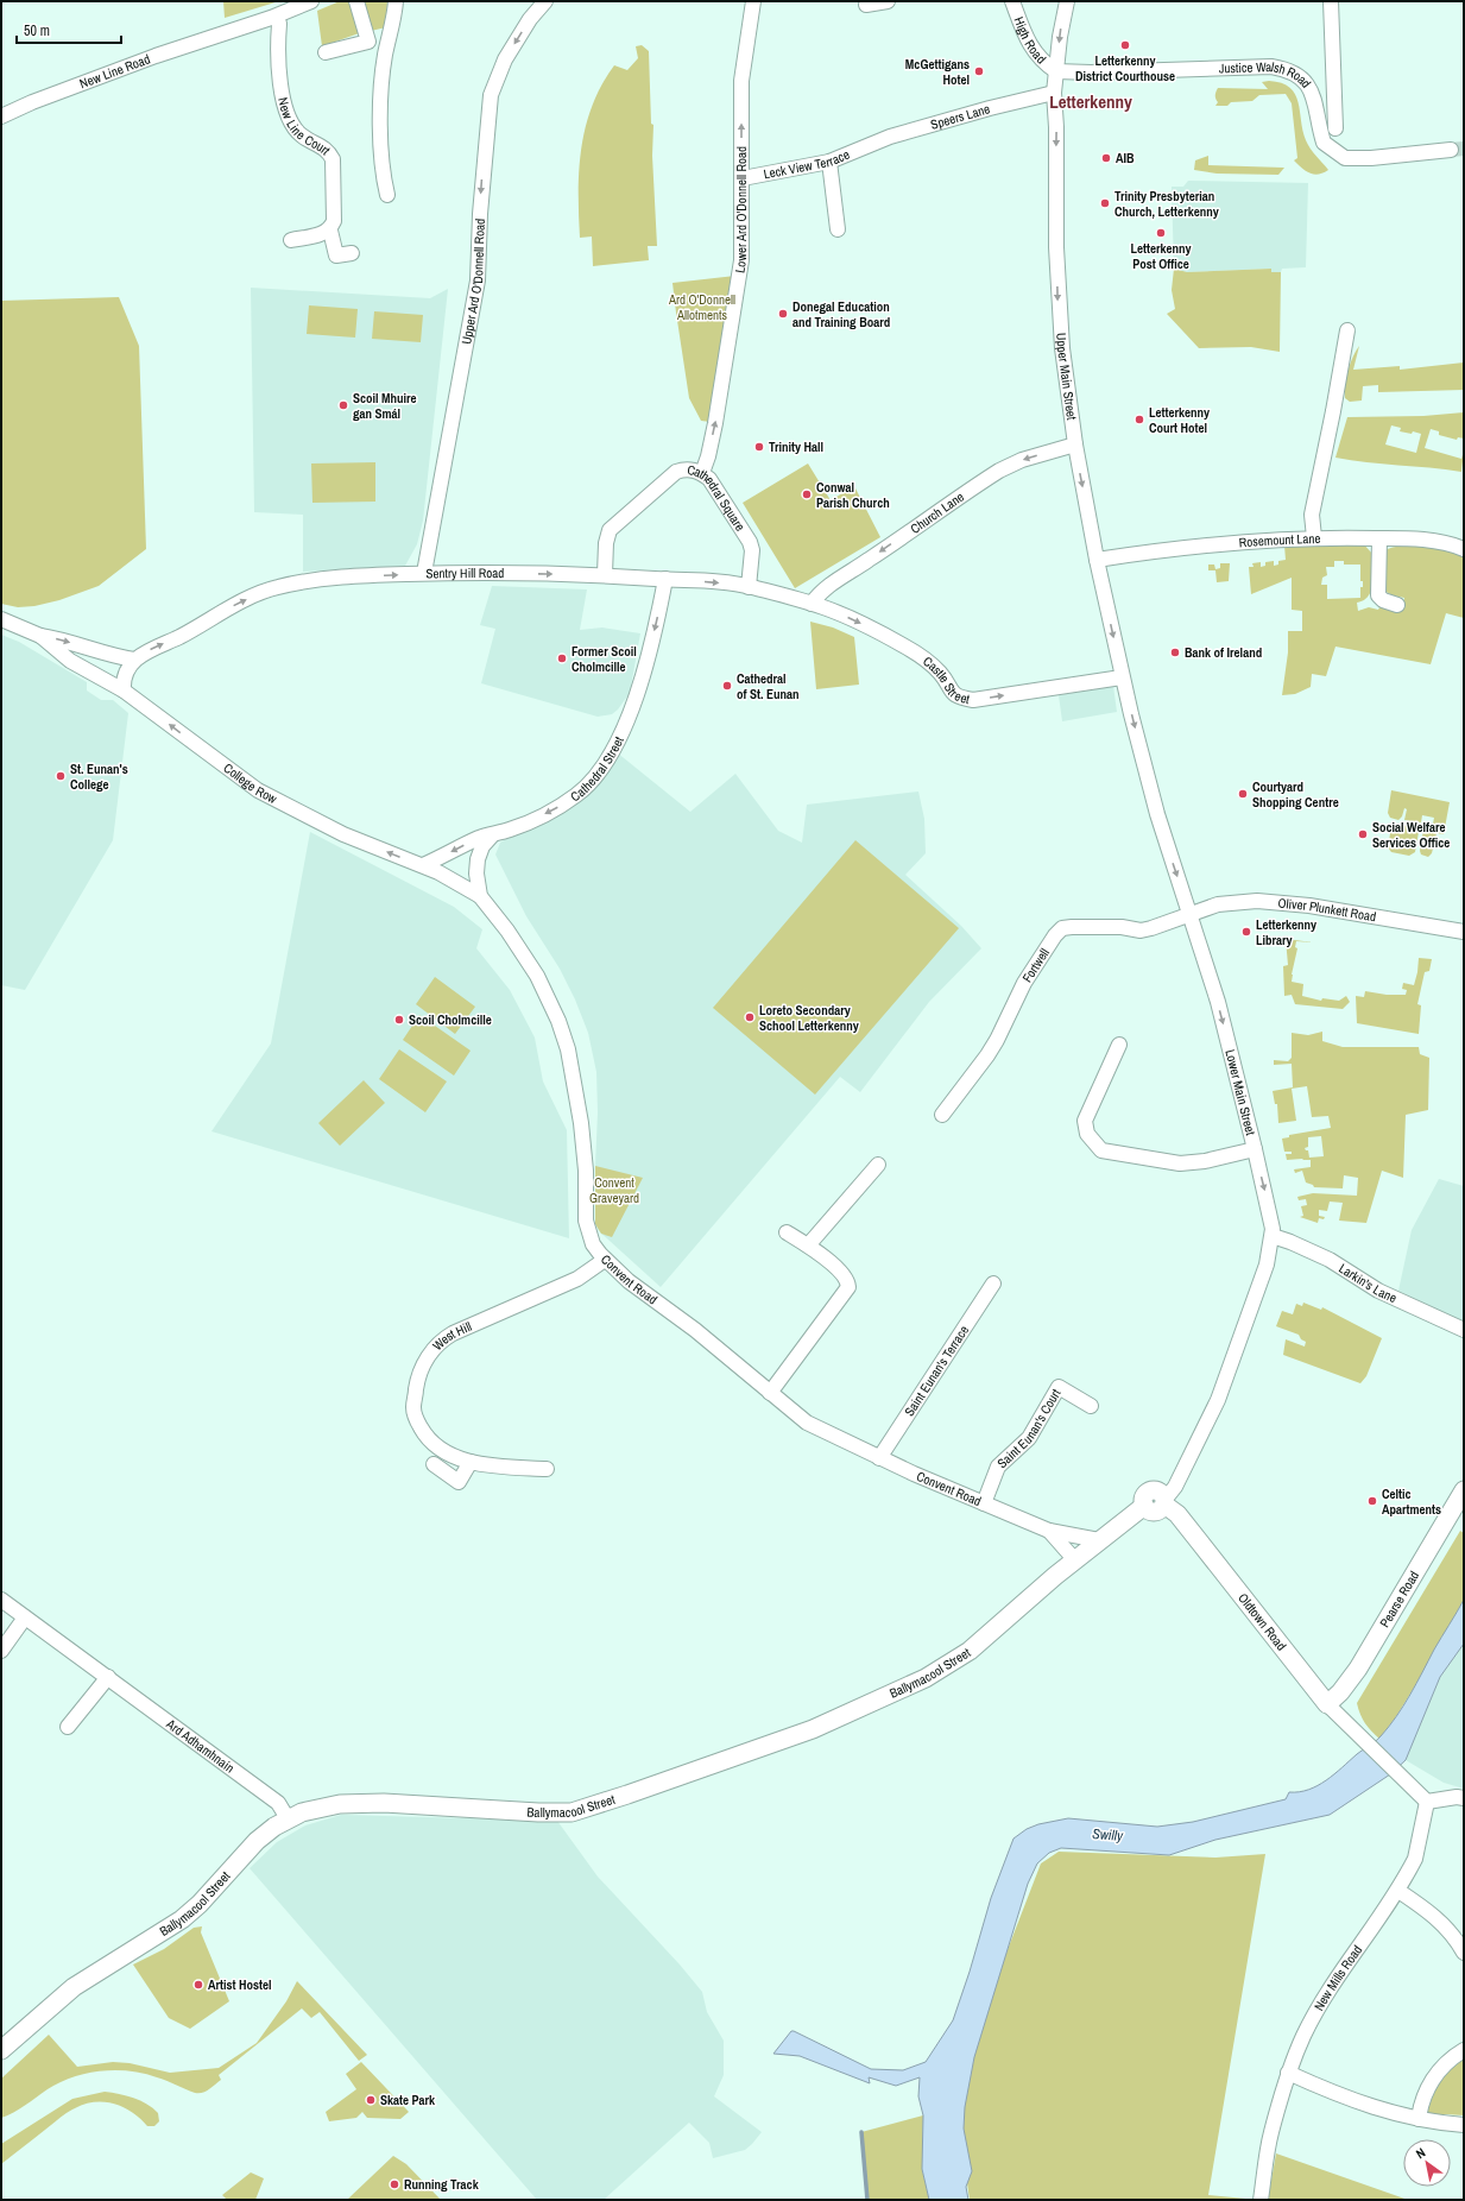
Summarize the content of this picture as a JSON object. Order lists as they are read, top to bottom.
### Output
{
  "streets": {
    "main road": ["Pearse Road", "Oldtown Road", "Ballymacool Street"],
    "street": [
      "High Road",
      "New Line Road",
      "Justice Walsh Road",
      "Speers Lane",
      "New Line Court",
      "Leck View Terrace",
      "Lower Ard O'Donnell Road",
      "Upper Ard O'Donnell Road",
      "Upper Main Street",
      "Cathedral Square",
      "Church Lane",
      "Rosemount Lane",
      "Sentry Hill Road",
      "Castle Street",
      "Cathedral Street",
      "College Row",
      "Oliver Plunkett Road",
      "Fortwell",
      "Lower Main Street",
      "Convent Road",
      "Larkin's Lane",
      "West Hill",
      "Saint Eunan's Terrace",
      "Saint Eunan's Court",
      "Ard Adhamhnain",
      "New Mills Road"
    ]
  },
  "crossings": [
    ["High Road", "Justice Walsh Road"],
    ["High Road", "Upper Main Street"],
    ["New Line Road", "New Line Court"],
    ["Justice Walsh Road", "Upper Main Street"],
    ["Speers Lane", "Leck View Terrace"],
    ["Speers Lane", "Upper Main Street"],
    ["Leck View Terrace", "Lower Ard O'Donnell Road"],
    ["Lower Ard O'Donnell Road", "Cathedral Square"],
    ["Upper Ard O'Donnell Road", "Sentry Hill Road"],
    ["Upper Main Street", "Church Lane"],
    ["Upper Main Street", "Rosemount Lane"],
    ["Upper Main Street", "Castle Street"],
    ["Upper Main Street", "Lower Main Street"],
    ["Cathedral Square", "Sentry Hill Road"],
    ["Church Lane", "Sentry Hill Road"],
    ["Church Lane", "Castle Street"],
    ["Sentry Hill Road", "Castle Street"],
    ["Sentry Hill Road", "Cathedral Street"],
    ["Sentry Hill Road", "College Row"],
    ["Castle Street", "Lower Main Street"],
    ["Cathedral Street", "College Row"],
    ["Cathedral Street", "Convent Road"],
    ["College Row", "Convent Road"],
    ["Oliver Plunkett Road", "Fortwell"],
    ["Oliver Plunkett Road", "Lower Main Street"],
    ["Fortwell", "Lower Main Street"],
    ["Lower Main Street", "Larkin's Lane"],
    ["Lower Main Street", "Oldtown Road"],
    ["Lower Main Street", "Ballymacool Street"],
    ["Convent Road", "West Hill"],
    ["Convent Road", "Saint Eunan's Terrace"],
    ["Convent Road", "Saint Eunan's Court"],
    ["Pearse Road", "Oldtown Road"],
    ["Oldtown Road", "Ballymacool Street"],
    ["Oldtown Road", "New Mills Road"],
    ["Ballymacool Street", "Ard Adhamhnain"]
  ],
  "one_way": [
    "Lower Ard O'Donnell Road",
    "Upper Main Street",
    "Church Lane",
    "Sentry Hill Road",
    "Castle Street",
    "Cathedral Street",
    "Lower Main Street"
  ],
  "districts": ["Letterkenny"],
  "water": ["Swilly"],
  "parks": ["Ard O'Donnell Allotments", "Convent Graveyard"],
  "places": [
    "Letterkenny District Courthouse",
    "McGettigans Hotel",
    "AIB",
    "Trinity Presbyterian Church, Letterkenny",
    "Letterkenny Post Office",
    "Donegal Education and Training Board",
    "Scoil Mhuire gan Smál",
    "Letterkenny Court Hotel",
    "Trinity Hall",
    "Conwal Parish Church",
    "Bank of Ireland",
    "Former Scoil Cholmcille",
    "Cathedral of St. Eunan",
    "St. Eunan's College",
    "Courtyard Shopping Centre",
    "Social Welfare Services Office",
    "Letterkenny Library",
    "Loreto Secondary School Letterkenny",
    "Scoil Cholmcille",
    "Celtic Apartments",
    "Artist Hostel",
    "Skate Park",
    "Running Track"
  ],
  "scale_bar": "50 m",
  "north": "top left"
}
